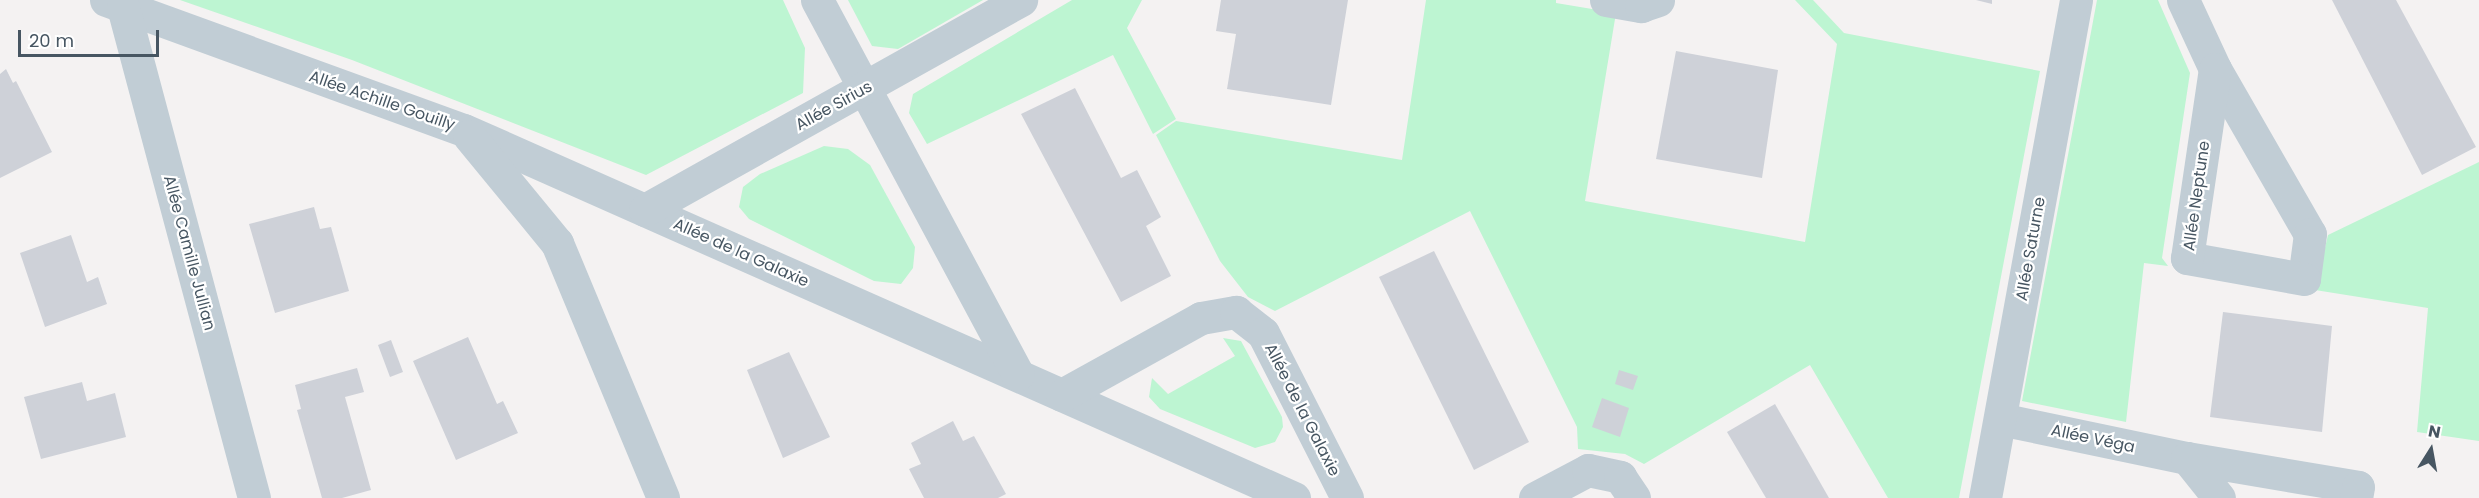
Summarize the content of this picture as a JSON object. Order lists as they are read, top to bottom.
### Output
{
  "streets": {
    "street": [
      "Allée Achille Gouilly",
      "Allée Sirius",
      "Allée Neptune",
      "Allée Saturne",
      "Allée Camille Jullian",
      "Allée de la Galaxie",
      "Allée Véga"
    ]
  },
  "crossings": [
    ["Allée Achille Gouilly", "Allée Camille Jullian"],
    ["Allée Achille Gouilly", "Allée de la Galaxie"],
    ["Allée Sirius", "Allée de la Galaxie"],
    ["Allée Saturne", "Allée Véga"]
  ],
  "scale_bar": "20 m",
  "north": "top"
}
